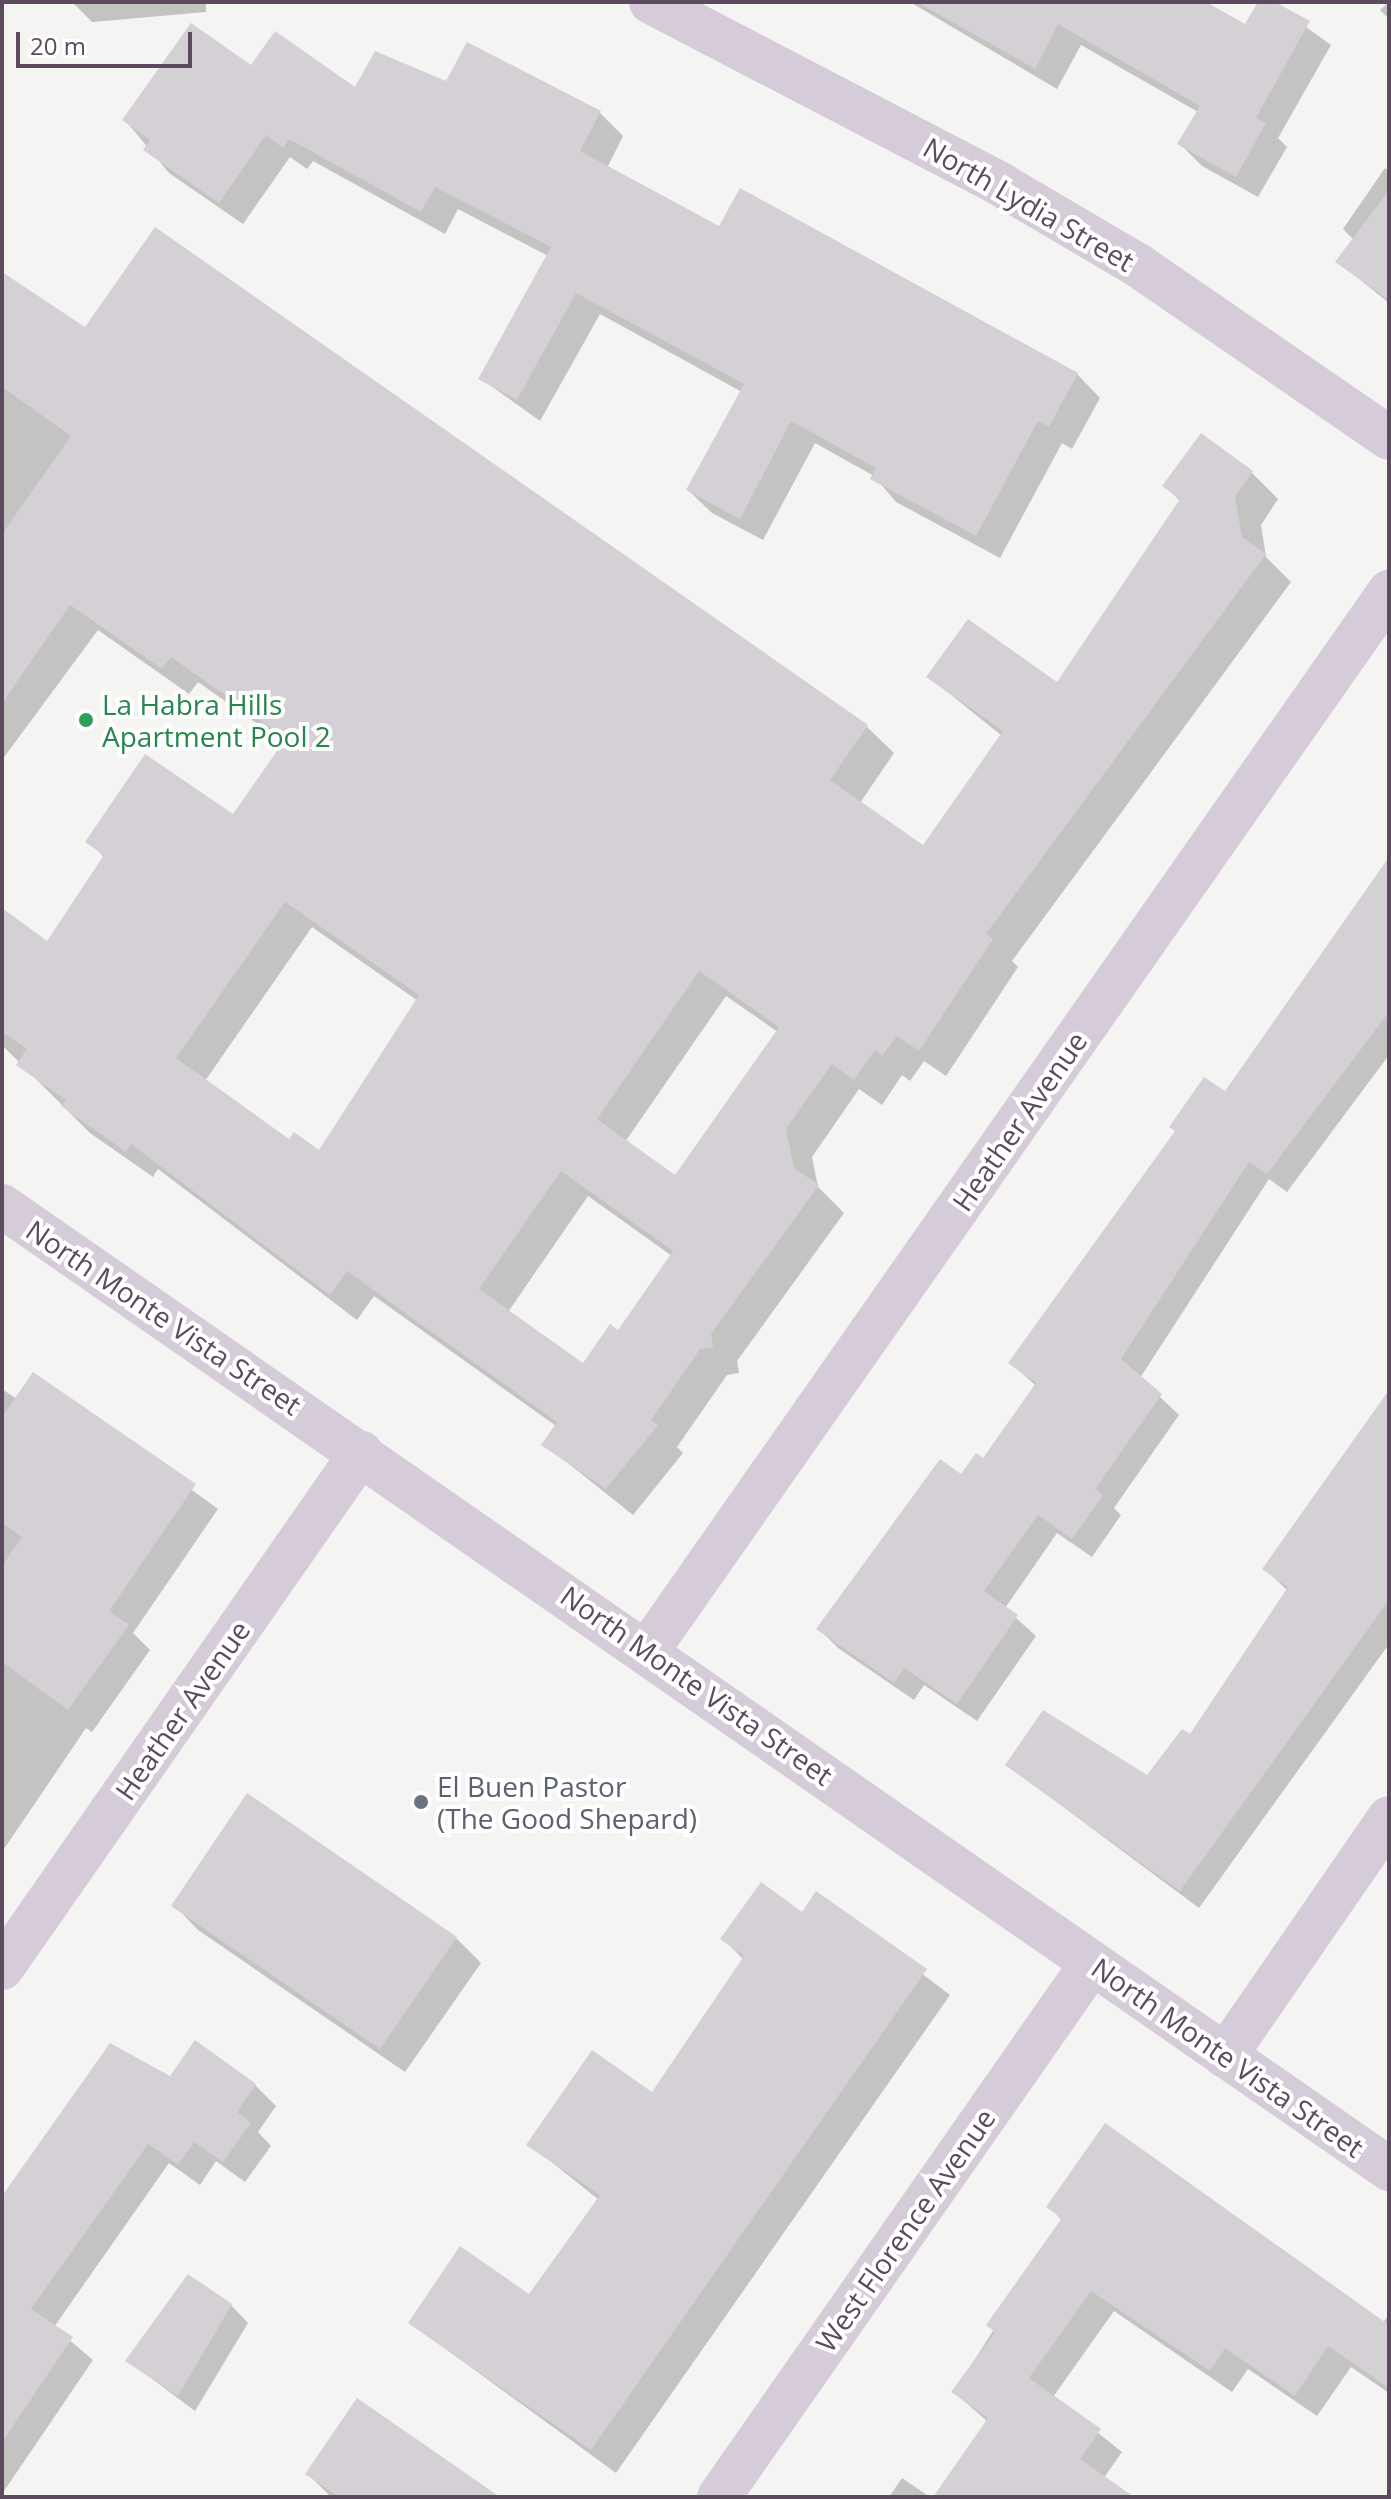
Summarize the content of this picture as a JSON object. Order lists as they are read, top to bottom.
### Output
{
  "streets": {
    "street": [
      "North Lydia Street",
      "Heather Avenue",
      "North Monte Vista Street",
      "West Florence Avenue"
    ]
  },
  "crossings": [
    ["Heather Avenue", "North Monte Vista Street"],
    ["North Monte Vista Street", "West Florence Avenue"]
  ],
  "places": ["La Habra Hills Apartment Pool 2", "El Buen Pastor (The Good Shepard)"],
  "scale_bar": "20 m"
}
